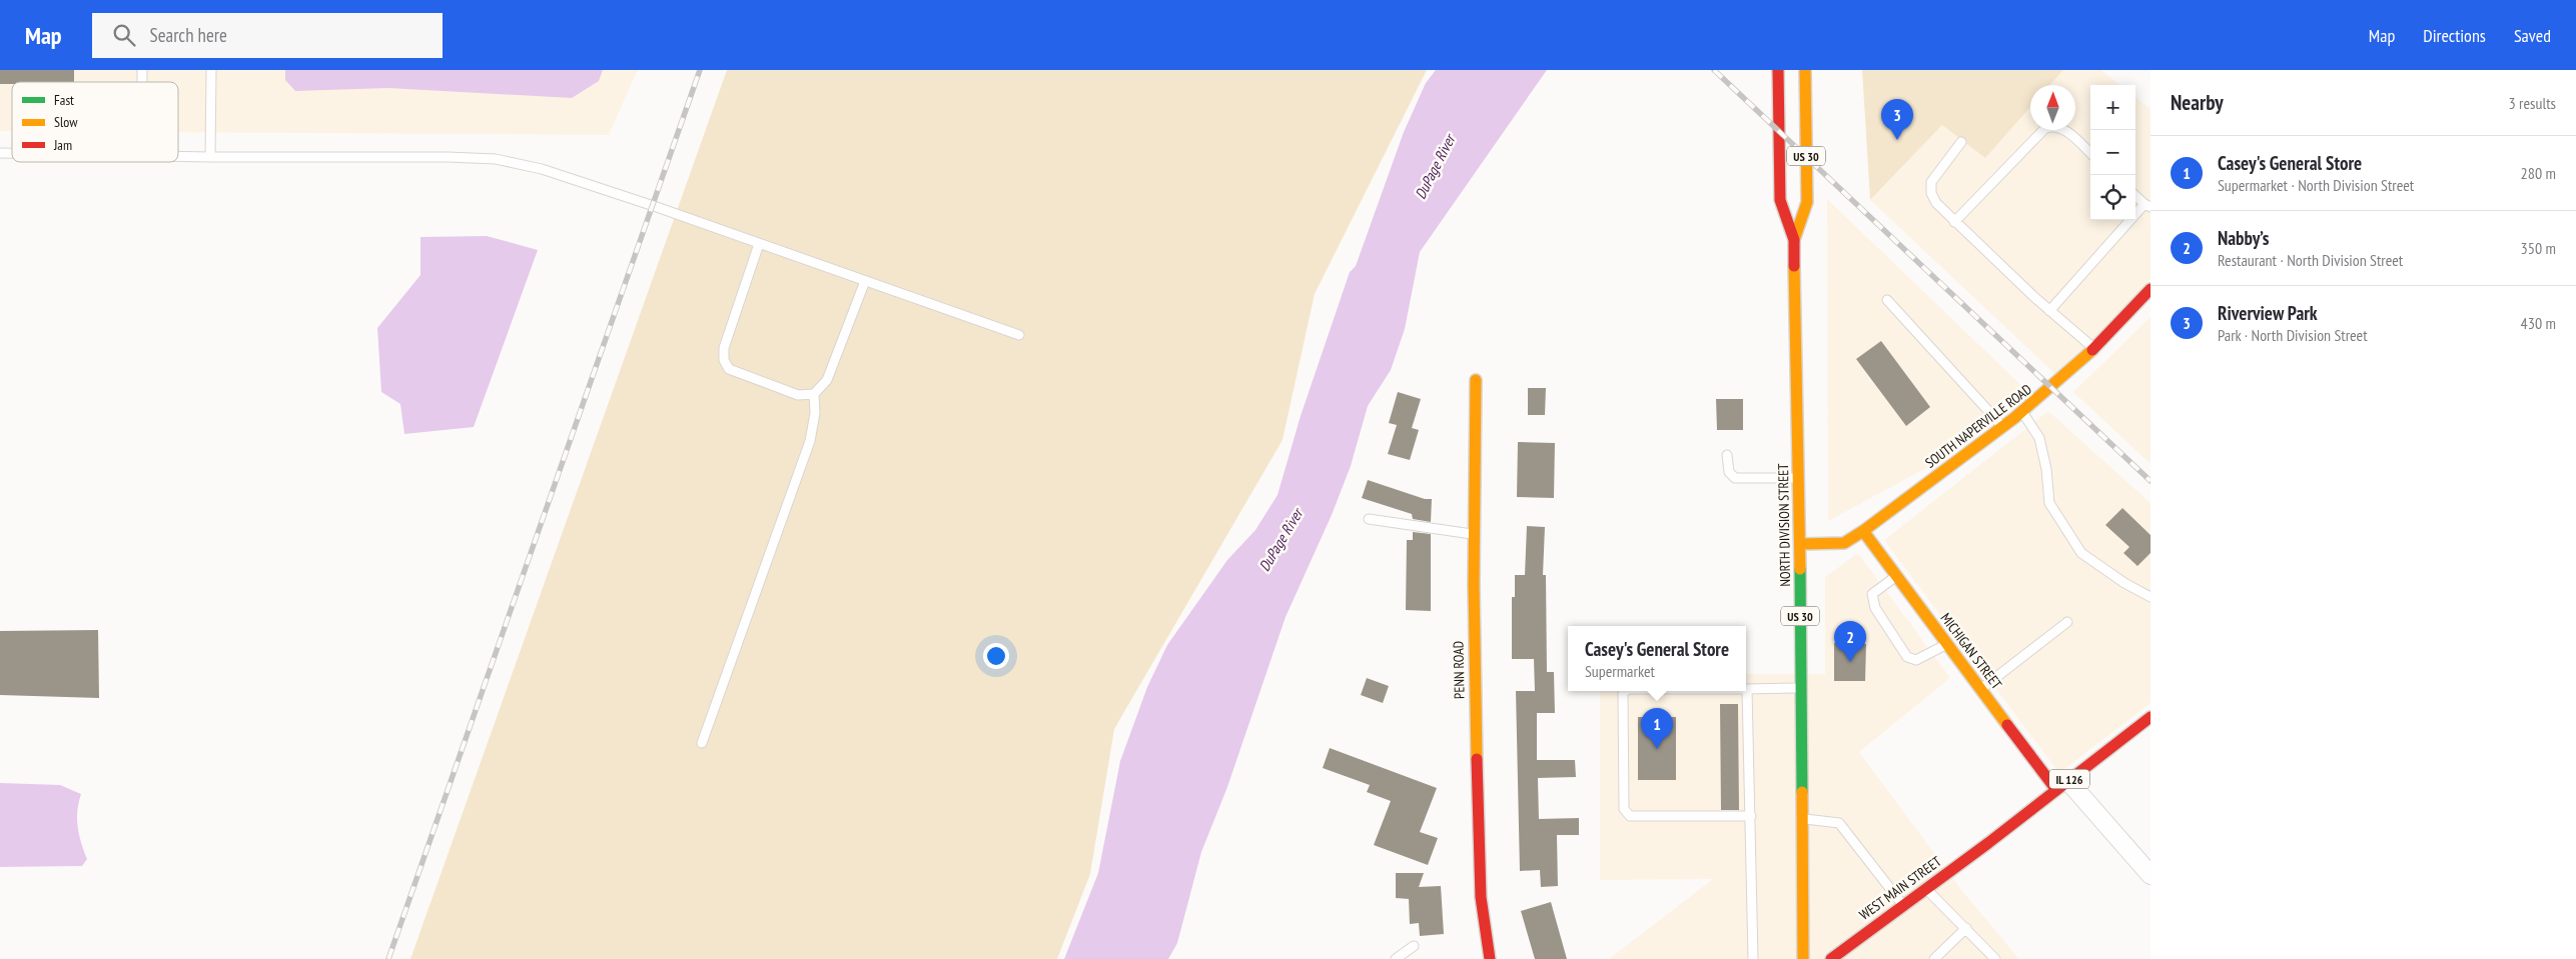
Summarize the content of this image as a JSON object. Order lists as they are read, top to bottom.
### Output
{
  "streets": {
    "main road": [
      "US 30",
      "SOUTH NAPERVILLE ROAD",
      "NORTH DIVISION STREET",
      "MICHIGAN STREET",
      "PENN ROAD",
      "IL 126",
      "WEST MAIN STREET"
    ]
  },
  "crossings": [
    ["SOUTH NAPERVILLE ROAD", "NORTH DIVISION STREET"],
    ["SOUTH NAPERVILLE ROAD", "MICHIGAN STREET"],
    ["MICHIGAN STREET", "IL 126"],
    ["MICHIGAN STREET", "WEST MAIN STREET"],
    ["IL 126", "WEST MAIN STREET"]
  ],
  "water": ["DuPage River"],
  "legend": ["Fast", "Slow", "Jam"],
  "north": "top",
  "page": {
    "header": "Map",
    "search": "Search here",
    "nav": ["Map", "Directions", "Saved"],
    "heading": ["Nearby", "3 results"],
    "map_buttons": ["+", "−"],
    "pins": ["3", "2", "1"],
    "list": [
      {
        "mark": "1",
        "name": "Casey's General Store",
        "note": "Supermarket · North Division Street",
        "value": "280 m"
      },
      {
        "mark": "2",
        "name": "Nabby’s",
        "note": "Restaurant · North Division Street",
        "value": "350 m"
      },
      {
        "mark": "3",
        "name": "Riverview Park",
        "note": "Park · North Division Street",
        "value": "430 m"
      }
    ],
    "popup": ["Casey's General Store", "Supermarket"]
  }
}
